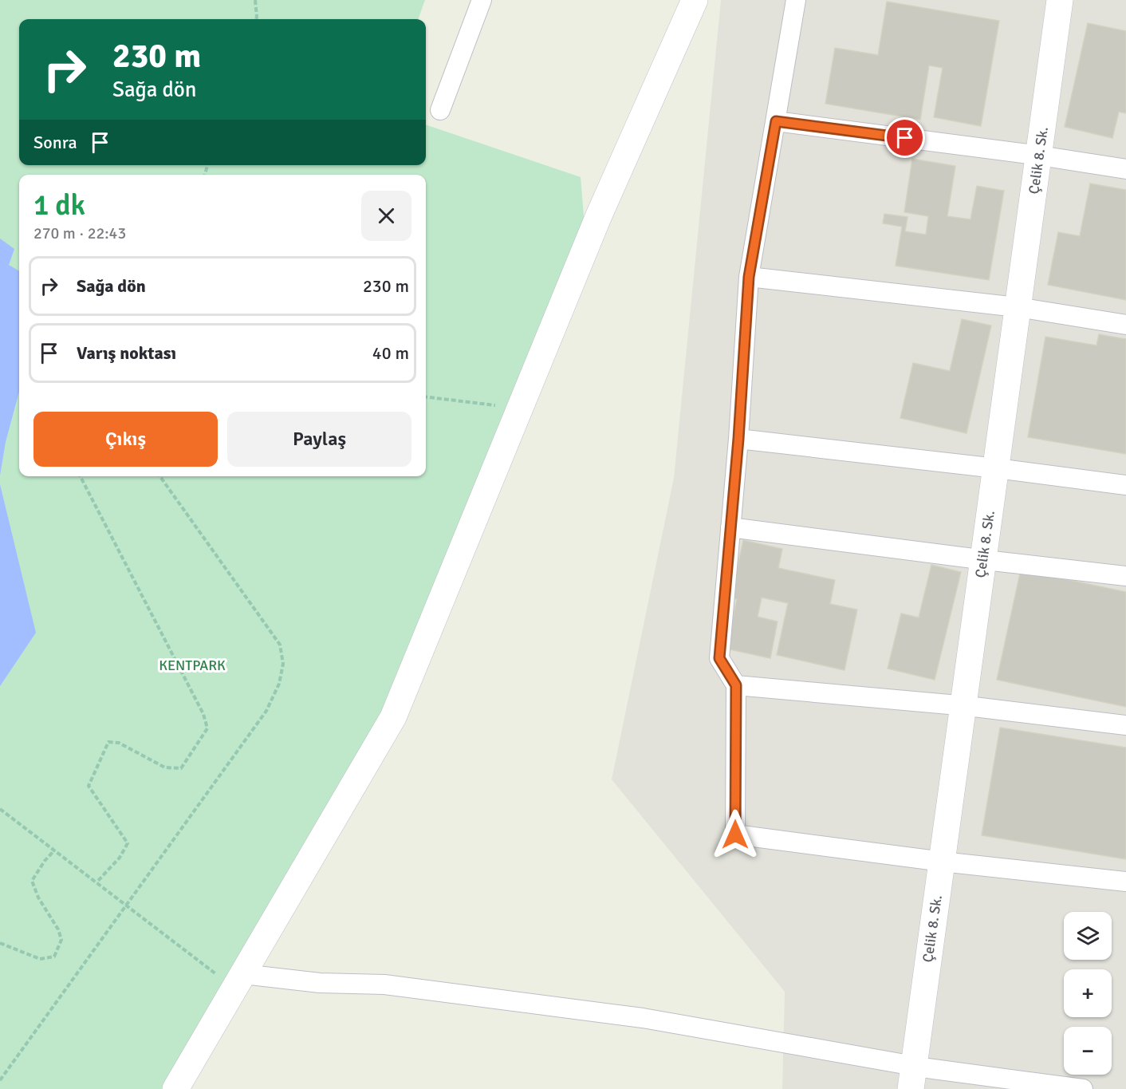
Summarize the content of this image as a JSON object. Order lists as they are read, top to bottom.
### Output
{
  "streets": {
    "street": ["Çelik 8. Sk."]
  },
  "parks": ["KENTPARK"],
  "page": {
    "turn": ["230 m", "Sağa dön"],
    "then": "Sonra",
    "heading": ["1 dk", "270 m · 22:43"],
    "list": [
      {
        "name": "Sağa dön",
        "value": "230 m"
      },
      {
        "name": "Varış noktası",
        "value": "40 m"
      }
    ],
    "buttons": ["Çıkış", "Paylaş"],
    "map_buttons": ["+", "−"]
  }
}
